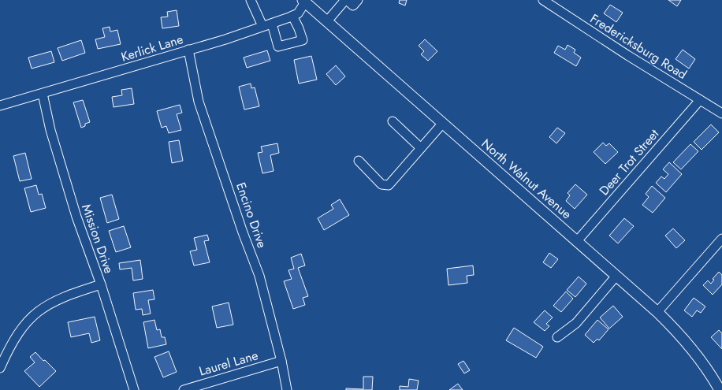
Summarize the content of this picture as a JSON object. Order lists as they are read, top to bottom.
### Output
{
  "streets": {
    "main road": ["North Walnut Avenue"],
    "street": [
      "Fredericksburg Road",
      "Kerlick Lane",
      "Deer Trot Street",
      "Encino Drive",
      "Mission Drive",
      "Laurel Lane"
    ]
  },
  "crossings": [
    ["Fredericksburg Road", "Deer Trot Street"],
    ["Kerlick Lane", "North Walnut Avenue"],
    ["Kerlick Lane", "Encino Drive"],
    ["Kerlick Lane", "Mission Drive"],
    ["Deer Trot Street", "North Walnut Avenue"],
    ["Encino Drive", "Laurel Lane"]
  ]
}
